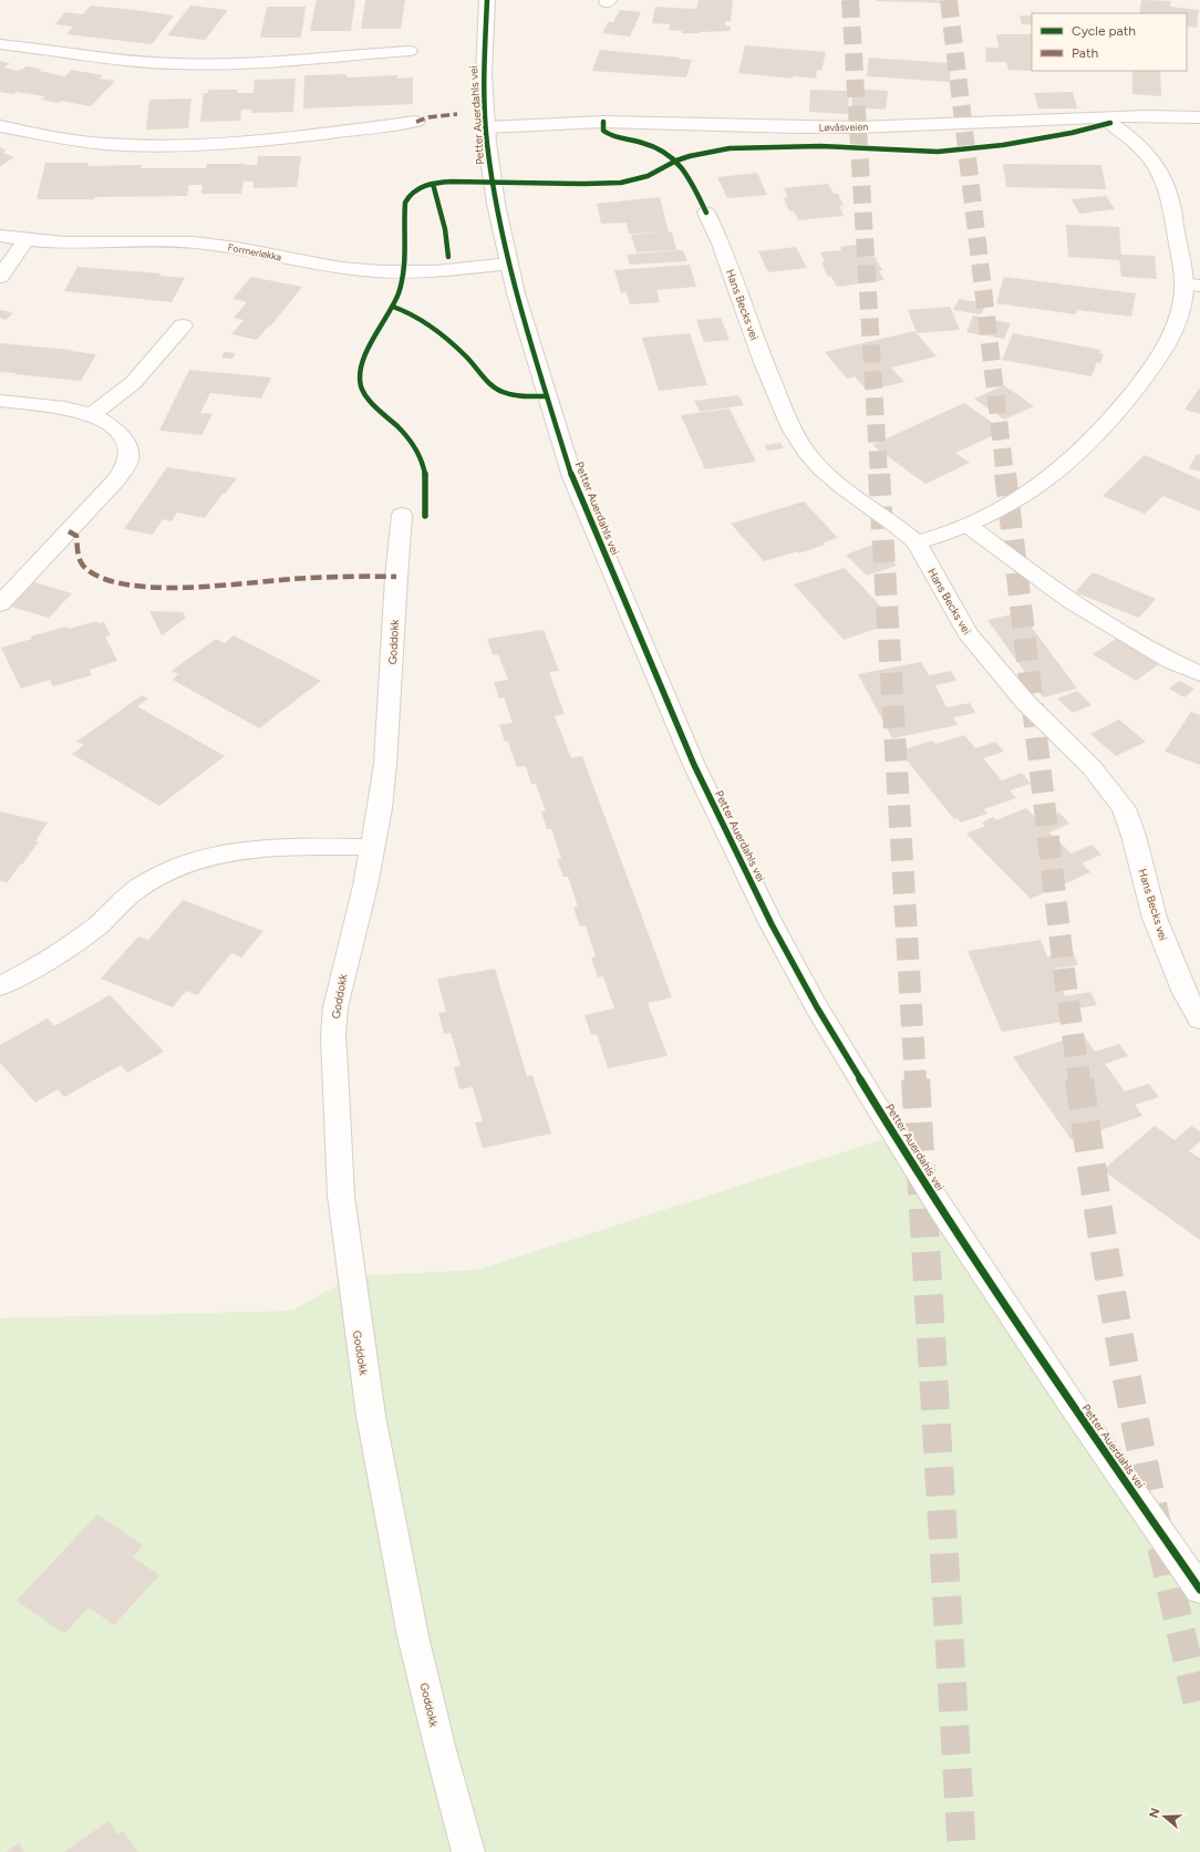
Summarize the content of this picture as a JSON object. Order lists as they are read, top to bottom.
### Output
{
  "streets": {
    "street": [
      "Petter Auerdahls vei",
      "Løvåsveien",
      "Formerløkka",
      "Hans Becks vei",
      "Goddokk"
    ]
  },
  "crossings": [
    ["Petter Auerdahls vei", "Løvåsveien"],
    ["Petter Auerdahls vei", "Formerløkka"]
  ],
  "legend": ["Cycle path", "Path"],
  "north": "left"
}
